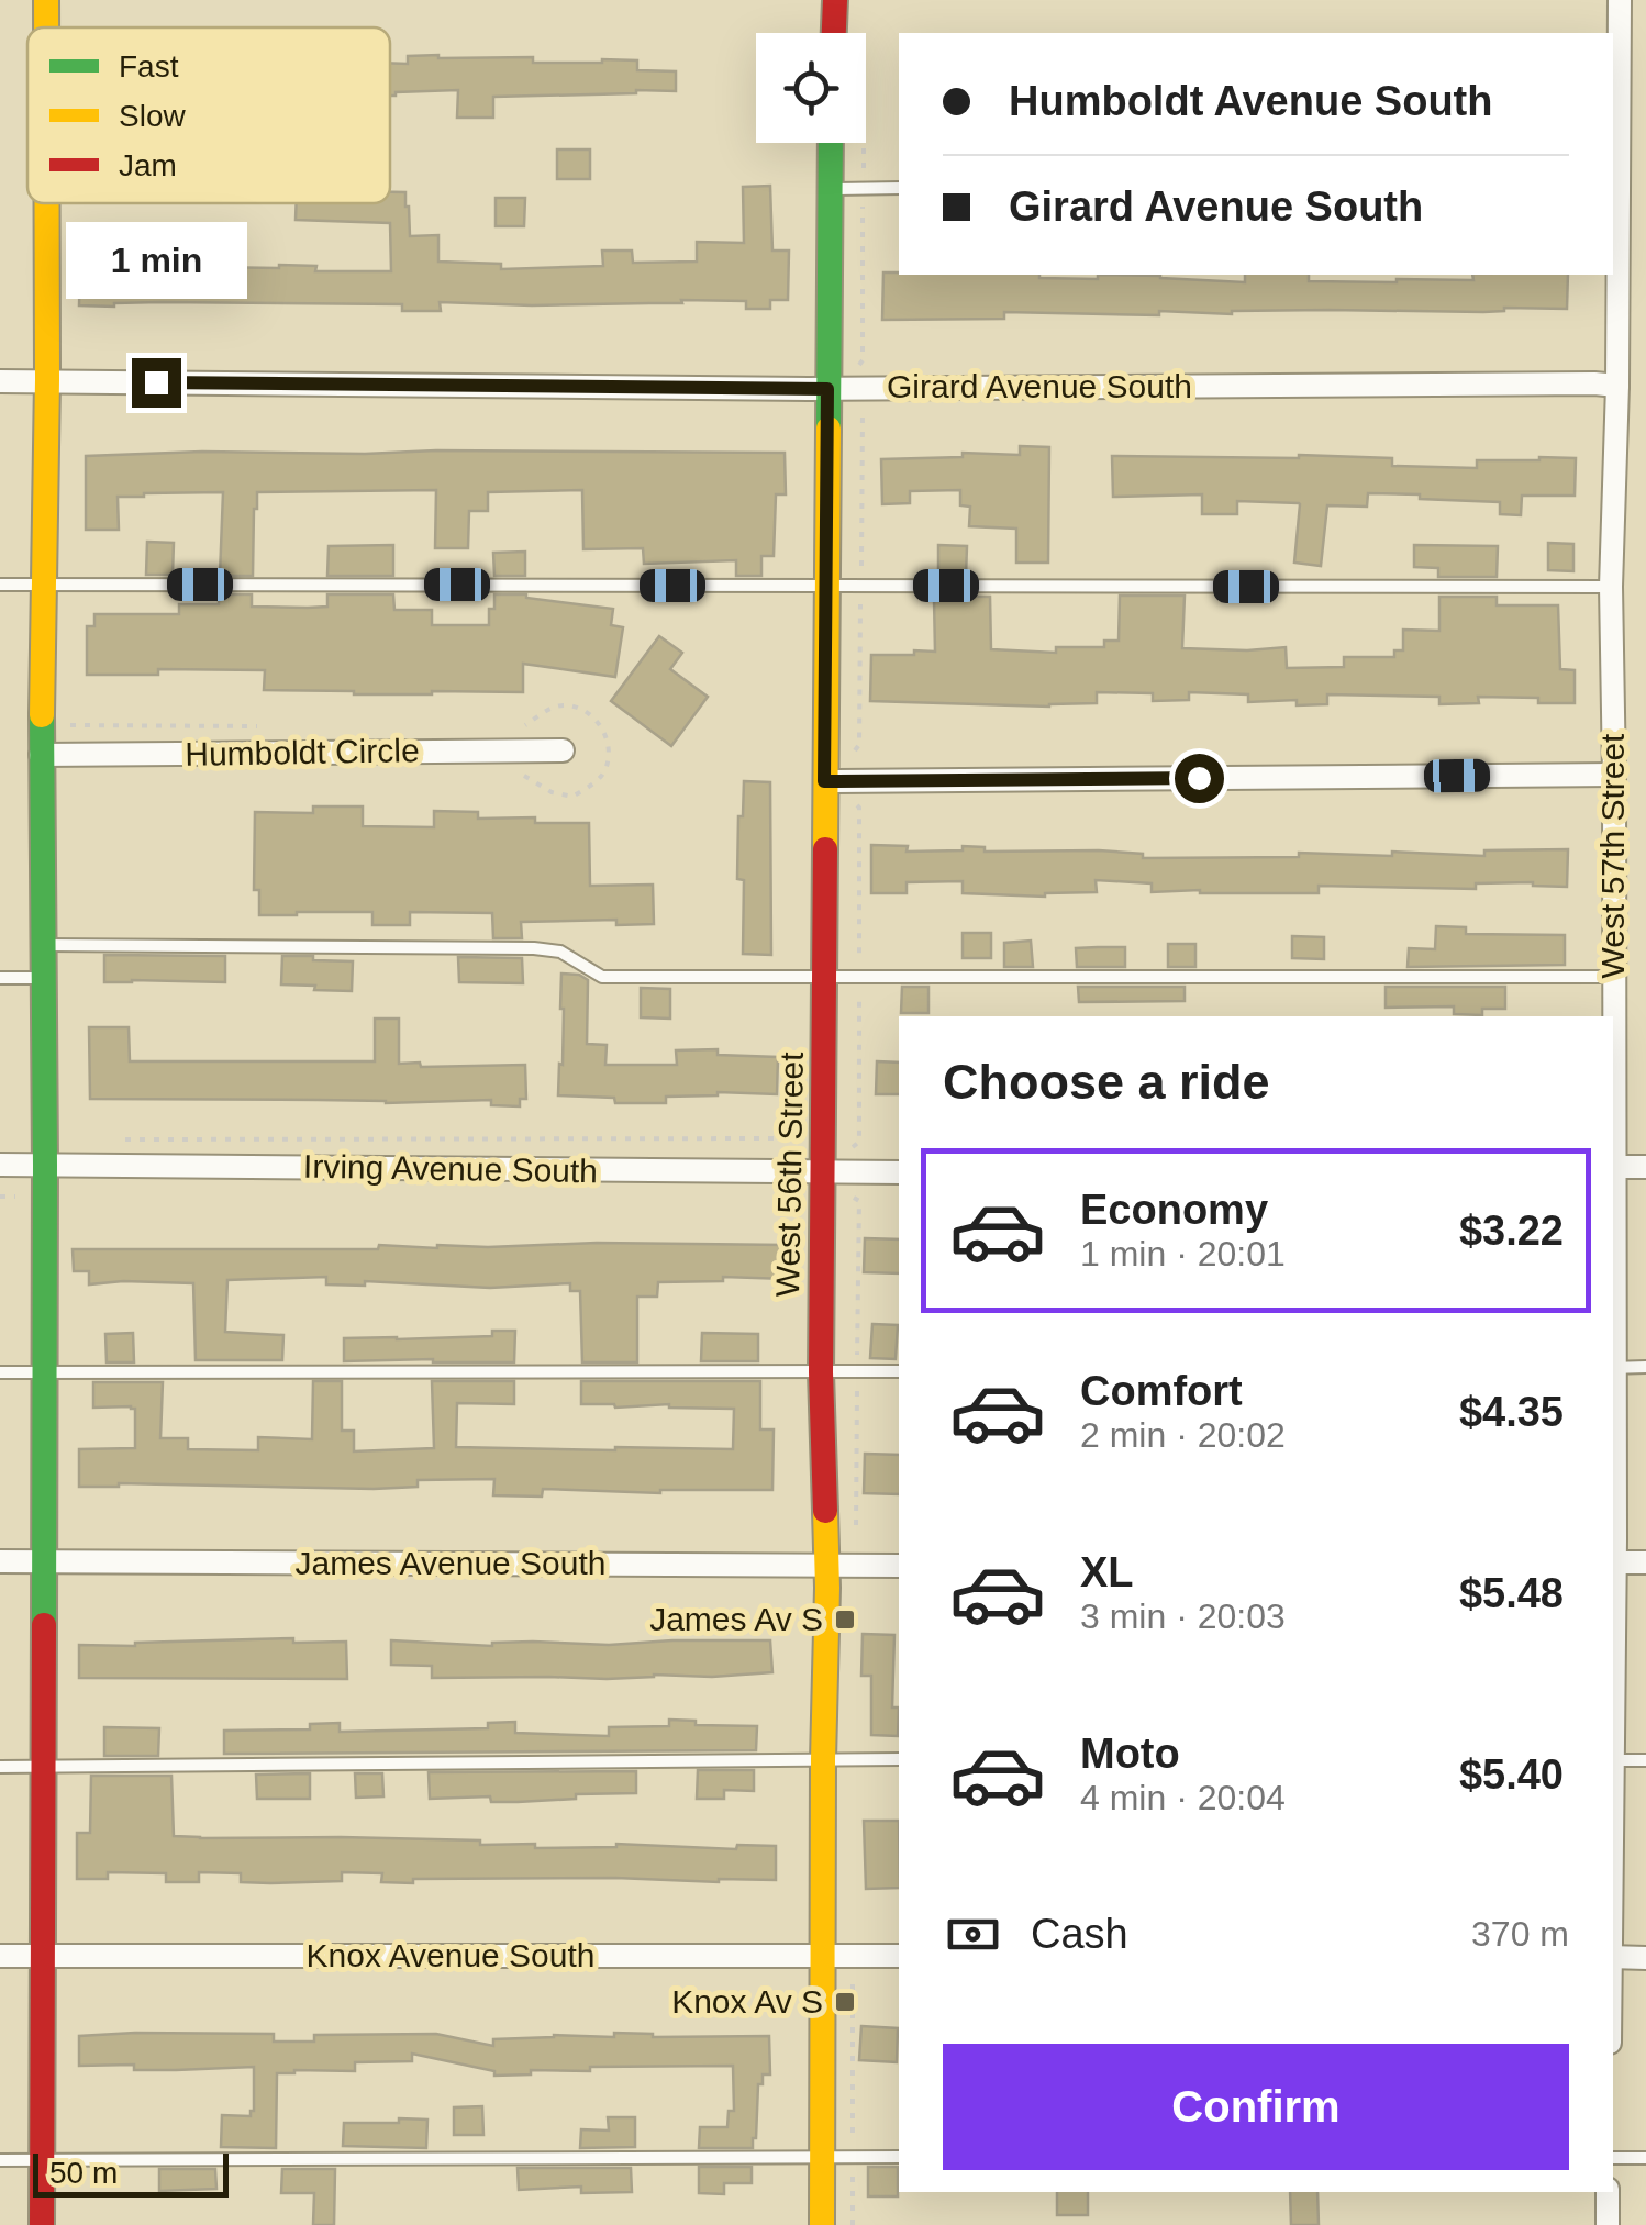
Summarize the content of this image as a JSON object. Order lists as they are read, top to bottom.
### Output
{
  "streets": {
    "street": [
      "Girard Avenue South",
      "Humboldt Circle",
      "West 57th Street",
      "Irving Avenue South",
      "West 56th Street",
      "James Avenue South",
      "Knox Avenue South"
    ]
  },
  "crossings": [
    ["Girard Avenue South", "West 57th Street"],
    ["Girard Avenue South", "West 56th Street"],
    ["Irving Avenue South", "West 56th Street"],
    ["West 56th Street", "James Avenue South"],
    ["West 56th Street", "Knox Avenue South"]
  ],
  "places": {
    "transit": ["James Av S", "Knox Av S"]
  },
  "legend": ["Fast", "Slow", "Jam"],
  "scale_bar": "50 m",
  "page": {
    "banner": ["Humboldt Avenue South", "Girard Avenue South"],
    "bubble": "1 min",
    "heading": "Choose a ride",
    "list": [
      {
        "name": "Economy",
        "note": "1 min · 20:01",
        "value": "$3.22"
      },
      {
        "name": "Comfort",
        "note": "2 min · 20:02",
        "value": "$4.35"
      },
      {
        "name": "XL",
        "note": "3 min · 20:03",
        "value": "$5.48"
      },
      {
        "name": "Moto",
        "note": "4 min · 20:04",
        "value": "$5.40"
      }
    ],
    "pay": ["Cash", "370 m"],
    "buttons": "Confirm",
    "scale": "50 m"
  }
}
